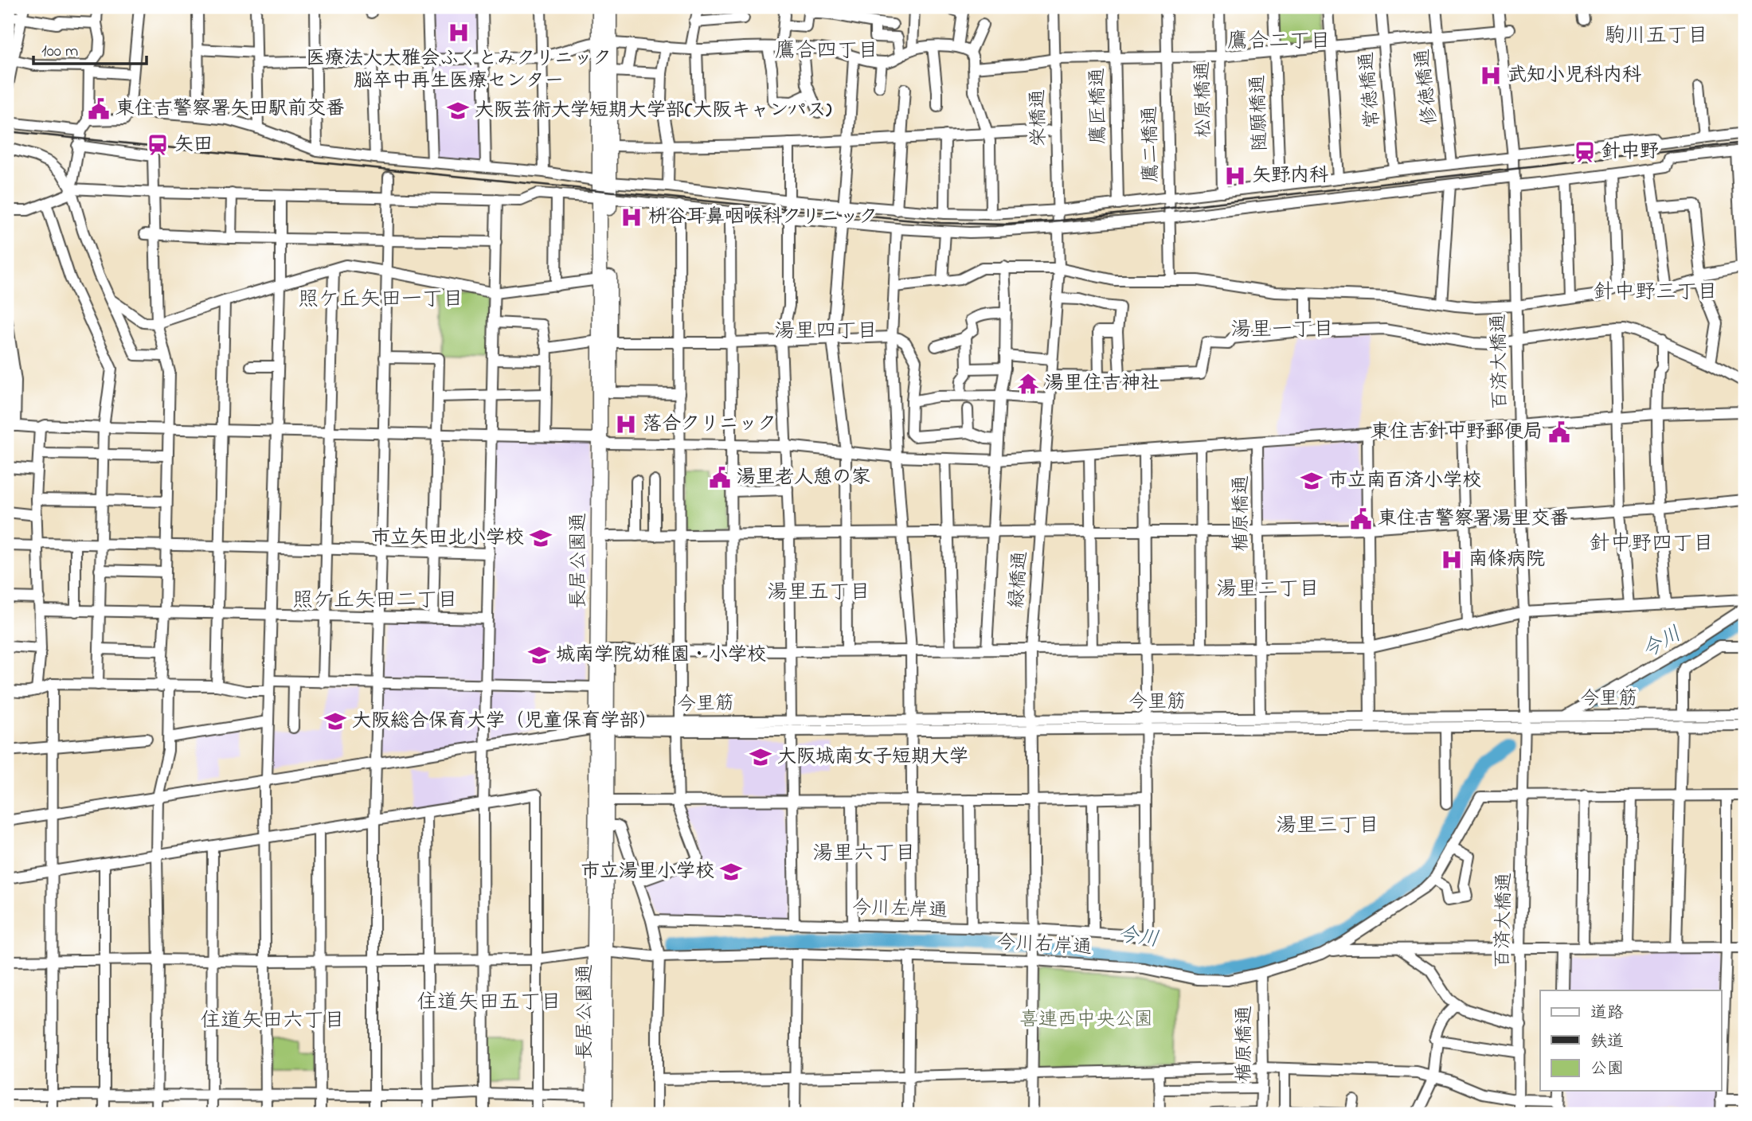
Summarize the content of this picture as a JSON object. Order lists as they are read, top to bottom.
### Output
{
  "streets": {
    "highway": ["長居公園通"],
    "street": [
      "修徳橋通",
      "常徳橋通",
      "松原橋通",
      "鷹匠橋通",
      "随願橋通",
      "栄橋通",
      "鷹二橋通",
      "百済大橋通",
      "楯原橋通",
      "緑橋通",
      "今里筋",
      "今川左岸通",
      "今川右岸通"
    ]
  },
  "crossings": [
    ["栄橋通", "緑橋通"],
    ["百済大橋通", "今里筋"],
    ["百済大橋通", "今川右岸通"],
    ["楯原橋通", "今里筋"],
    ["楯原橋通", "今川右岸通"],
    ["長居公園通", "今里筋"],
    ["長居公園通", "今川右岸通"],
    ["緑橋通", "今里筋"],
    ["緑橋通", "今川左岸通"],
    ["緑橋通", "今川右岸通"]
  ],
  "districts": [
    "駒川五丁目",
    "鷹合二丁目",
    "鷹合四丁目",
    "針中野三丁目",
    "照ケ丘矢田一丁目",
    "湯里一丁目",
    "湯里四丁目",
    "針中野四丁目",
    "湯里二丁目",
    "湯里五丁目",
    "照ケ丘矢田二丁目",
    "湯里三丁目",
    "湯里六丁目",
    "住道矢田五丁目",
    "住道矢田六丁目"
  ],
  "water": ["今川"],
  "parks": ["喜連西中央公園"],
  "places": {
    "hospital": [
      "医療法人大雅会ふくとみクリニック 脳卒中再生医療センター",
      "武知小児科内科",
      "矢野内科",
      "枡谷耳鼻咽喉科クリニック",
      "落合クリニック",
      "南條病院"
    ],
    "public building": [
      "東住吉警察署矢田駅前交番",
      "東住吉針中野郵便局",
      "湯里老人憩の家",
      "東住吉警察署湯里交番"
    ],
    "school or university": [
      "大阪芸術大学短期大学部(大阪キャンパス)",
      "市立南百済小学校",
      "市立矢田北小学校",
      "城南学院幼稚園・小学校",
      "大阪総合保育大学（児童保育学部）",
      "大阪城南女子短期大学",
      "市立湯里小学校"
    ],
    "station": ["矢田", "針中野"],
    "temple": ["湯里住吉神社"]
  },
  "legend": ["道路", "鉄道", "公園"],
  "scale_bar": "100 m"
}
